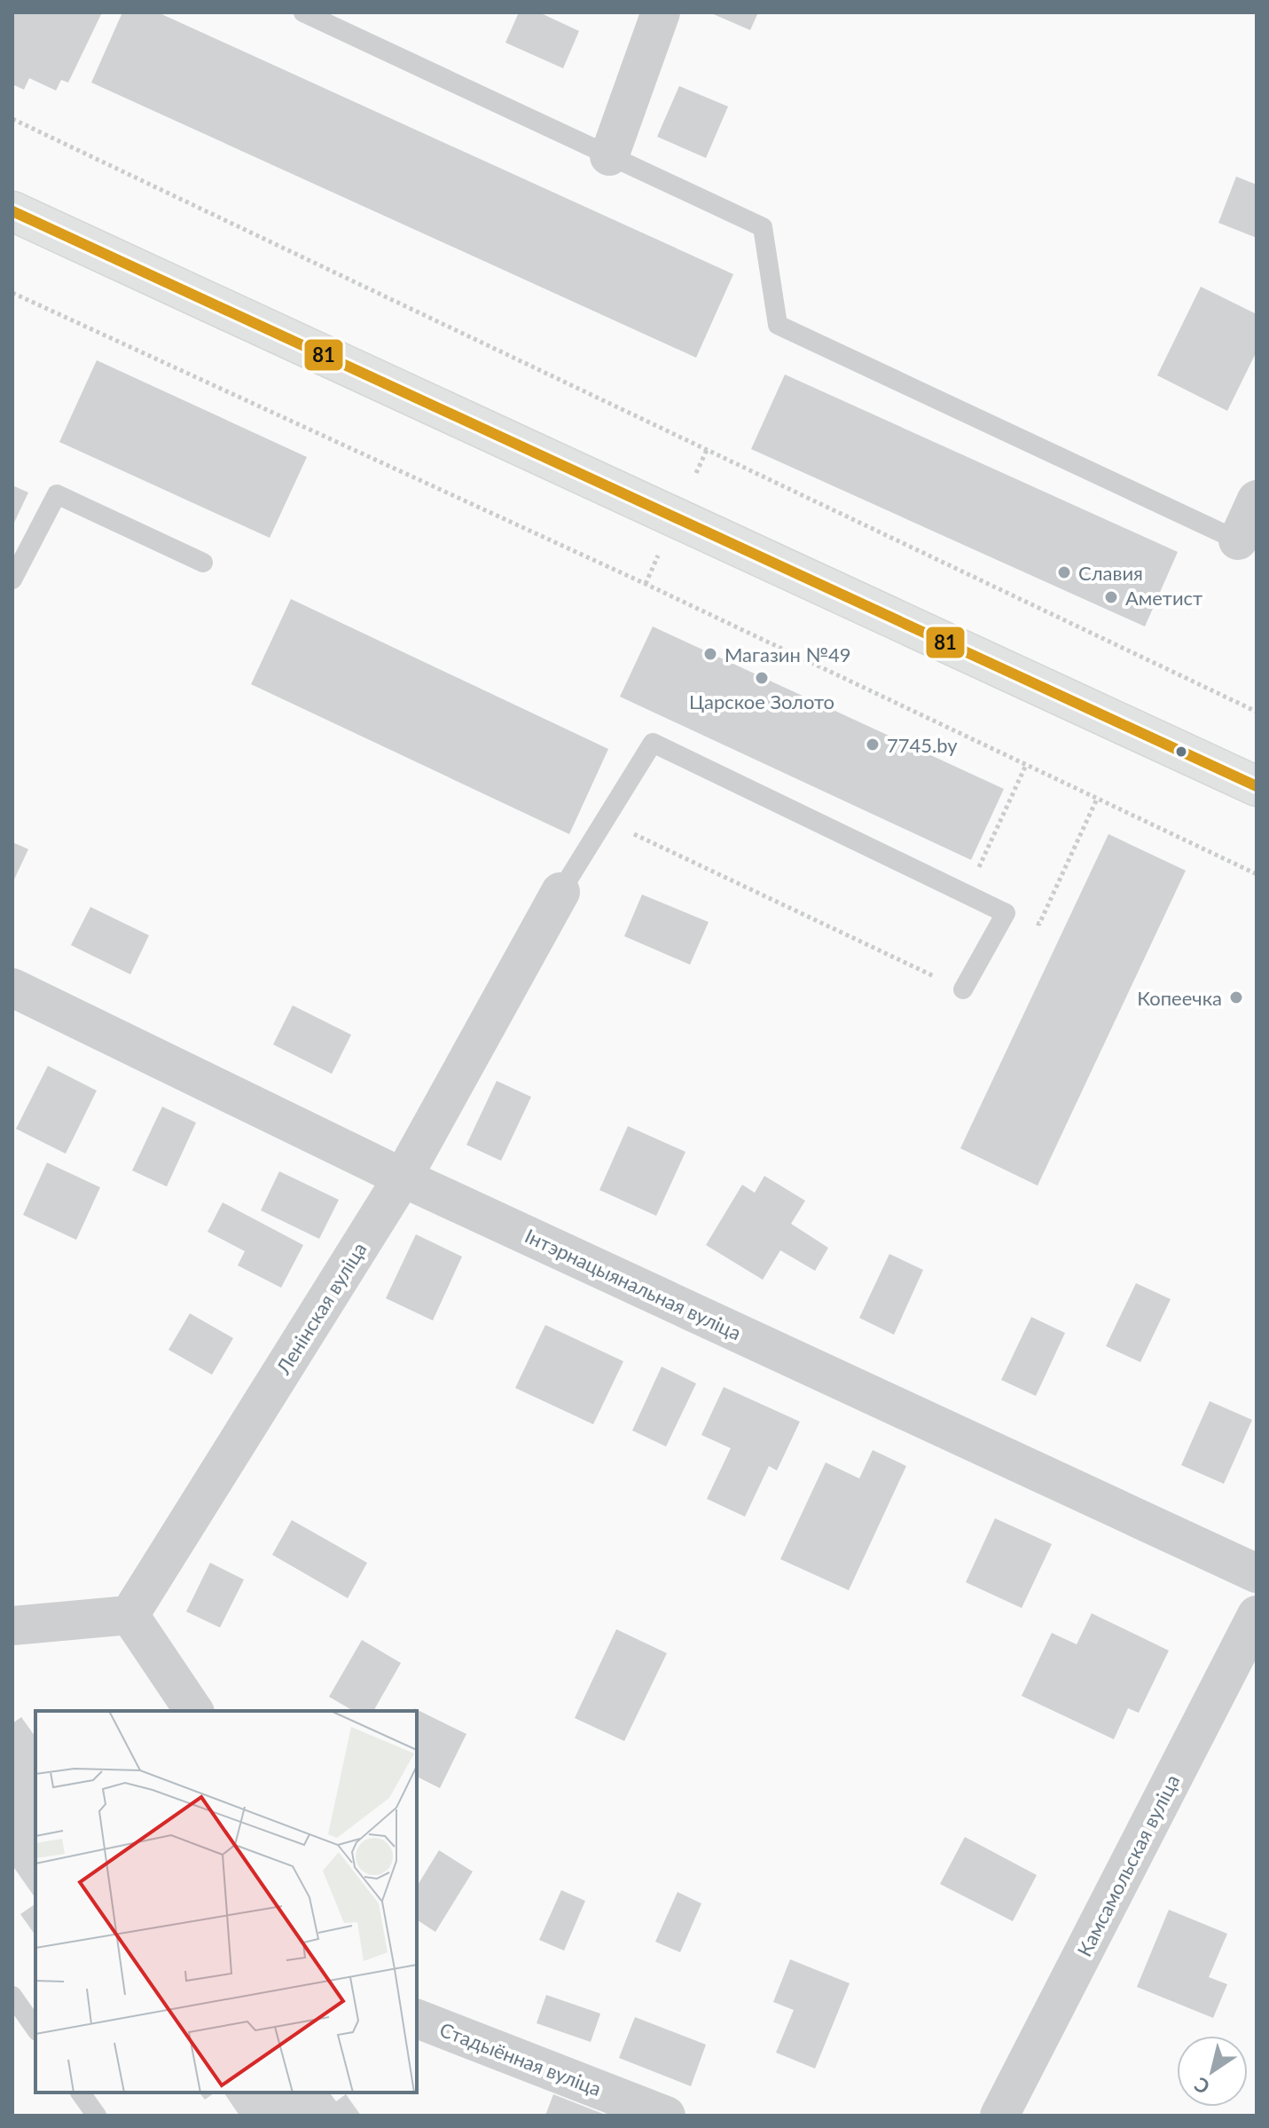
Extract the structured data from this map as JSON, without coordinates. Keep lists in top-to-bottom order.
{
  "streets": {
    "street": [
      "Інтэрнацыянальная вуліца",
      "Ленінская вуліца",
      "Камсамольская вуліца",
      "Стадыённая вуліца"
    ]
  },
  "crossings": [
    ["Інтэрнацыянальная вуліца", "Ленінская вуліца"]
  ],
  "places": [
    "Славия",
    "Аметист",
    "Магазин №49",
    "Царское Золото",
    "7745.by",
    "Копеечка"
  ],
  "lines": ["transit line 81"],
  "north": "bottom left"
}
